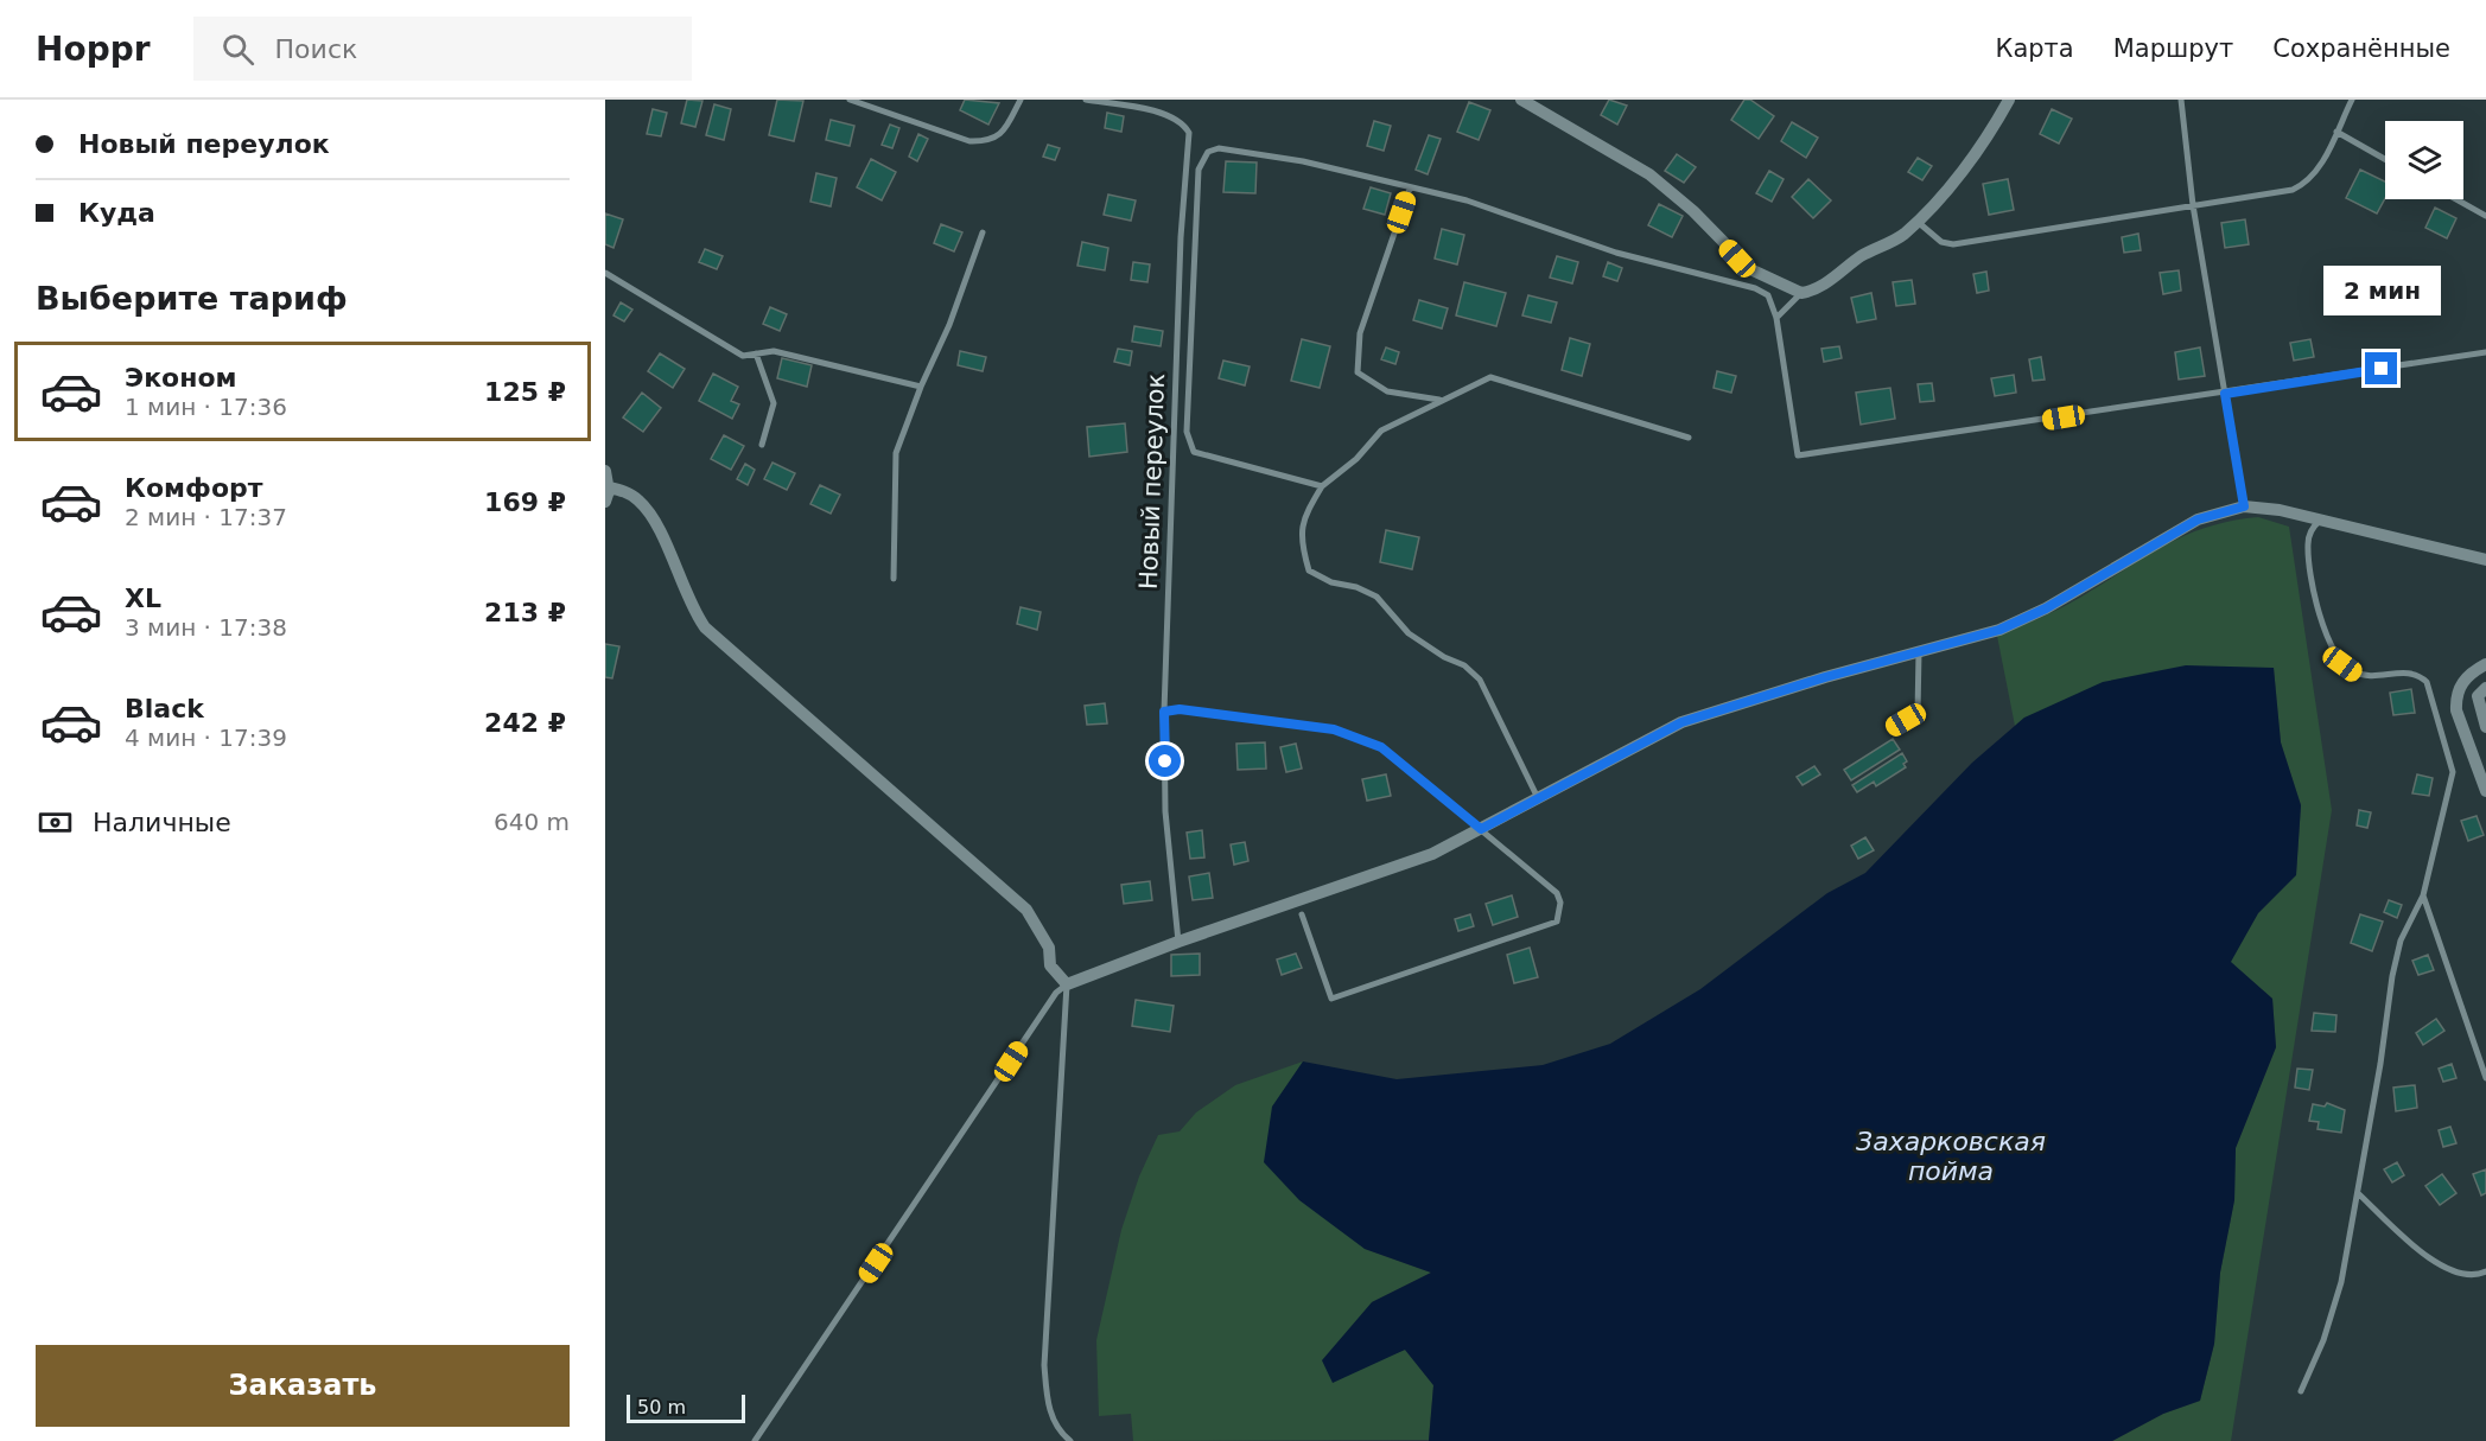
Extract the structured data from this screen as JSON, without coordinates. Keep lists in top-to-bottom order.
{
  "streets": {
    "lane": ["Новый переулок"]
  },
  "water": ["Захарковская пойма"],
  "scale_bar": "50 m",
  "page": {
    "header": "Hoppr",
    "search": "Поиск",
    "nav": ["Карта", "Маршрут", "Сохранённые"],
    "banner": ["Новый переулок", "Куда"],
    "heading": "Выберите тариф",
    "bubble": "2 мин",
    "list": [
      {
        "name": "Эконом",
        "note": "1 мин · 17:36",
        "value": "125 ₽"
      },
      {
        "name": "Комфорт",
        "note": "2 мин · 17:37",
        "value": "169 ₽"
      },
      {
        "name": "XL",
        "note": "3 мин · 17:38",
        "value": "213 ₽"
      },
      {
        "name": "Black",
        "note": "4 мин · 17:39",
        "value": "242 ₽"
      }
    ],
    "pay": ["Наличные", "640 m"],
    "buttons": "Заказать",
    "scale": "50 m"
  }
}
